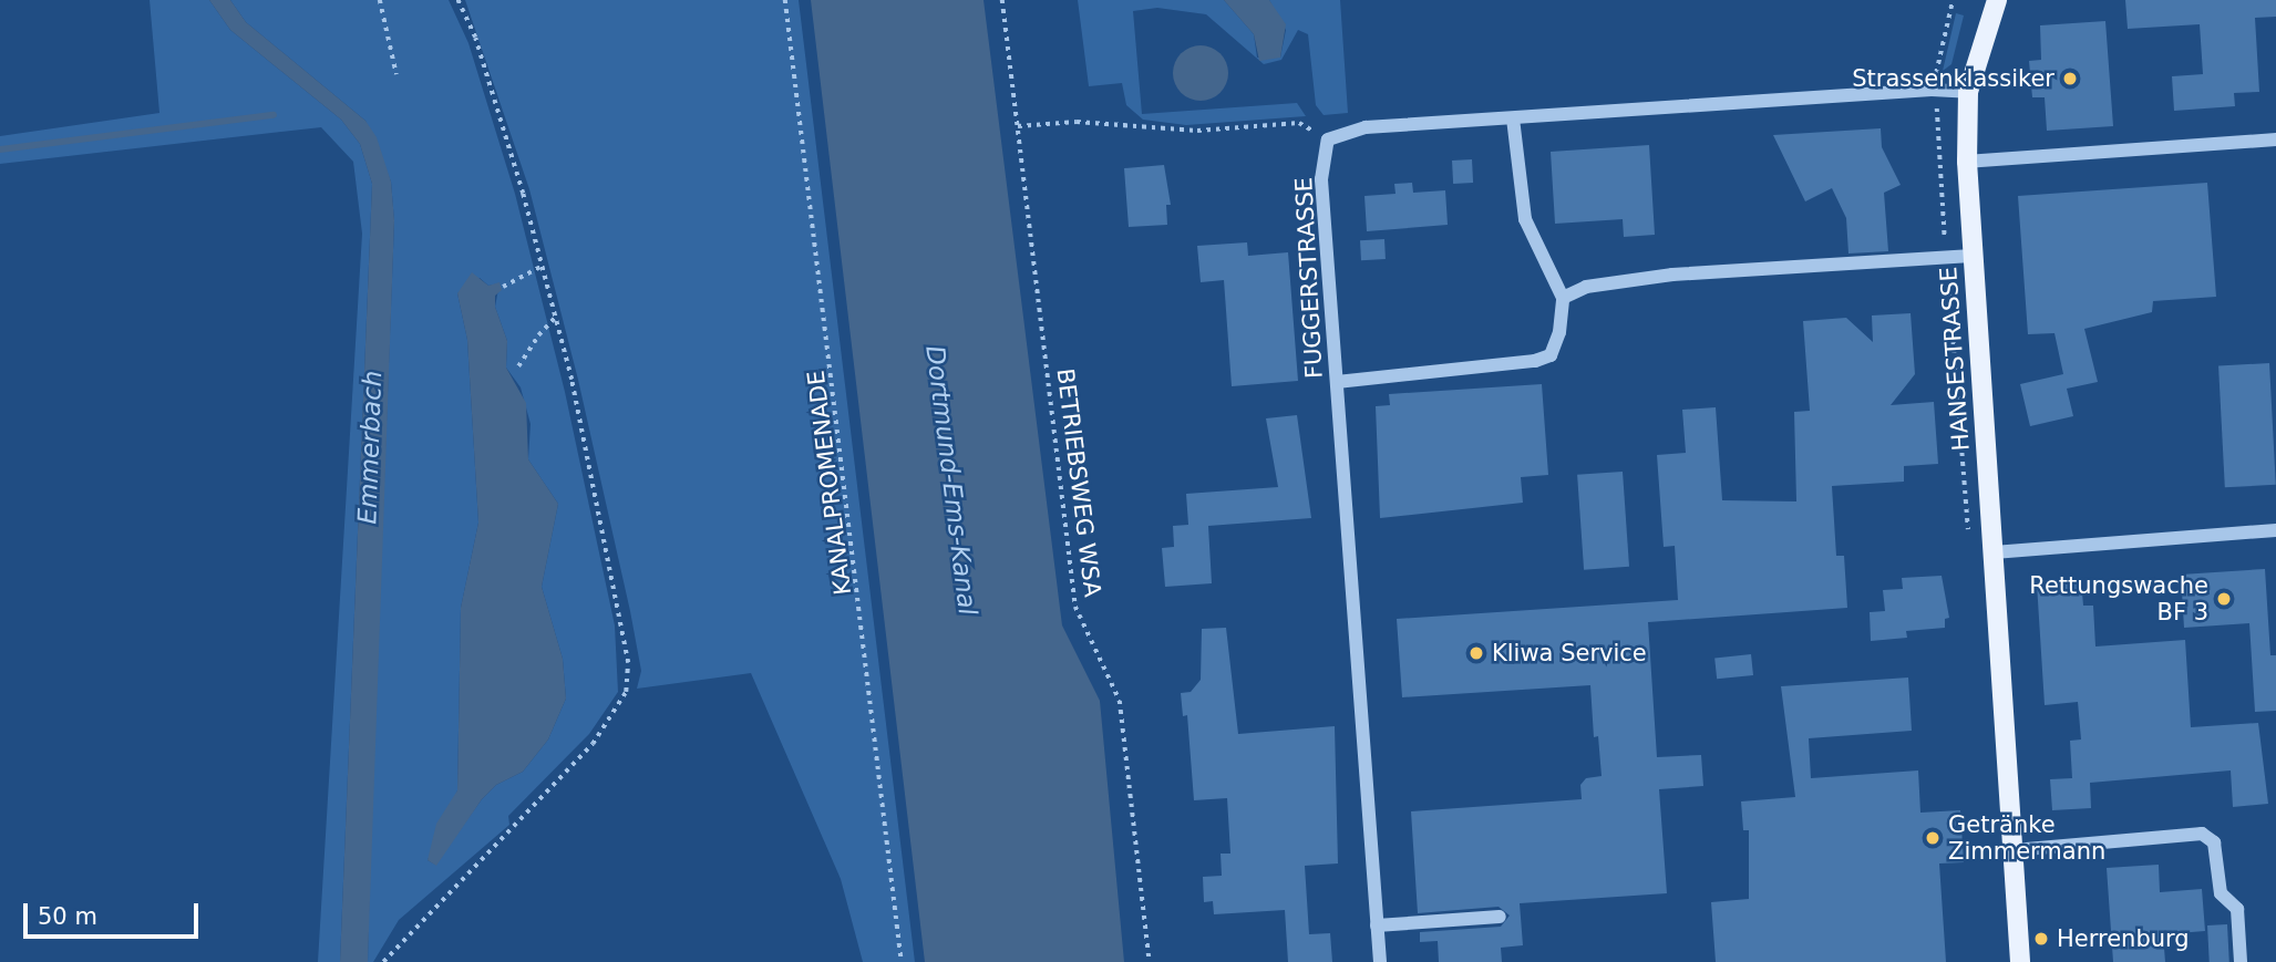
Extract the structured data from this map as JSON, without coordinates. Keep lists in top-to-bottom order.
{
  "streets": {
    "main road": ["HANSESTRASSE"],
    "street": ["FUGGERSTRASSE"],
    "path": ["KANALPROMENADE", "BETRIEBSWEG WSA"]
  },
  "water": ["Emmerbach", "Dortmund-Ems-Kanal"],
  "places": [
    "Strassenklassiker",
    "Rettungswache BF 3",
    "Kliwa Service",
    "Getränke Zimmermann",
    "Herrenburg"
  ],
  "scale_bar": "50 m"
}
